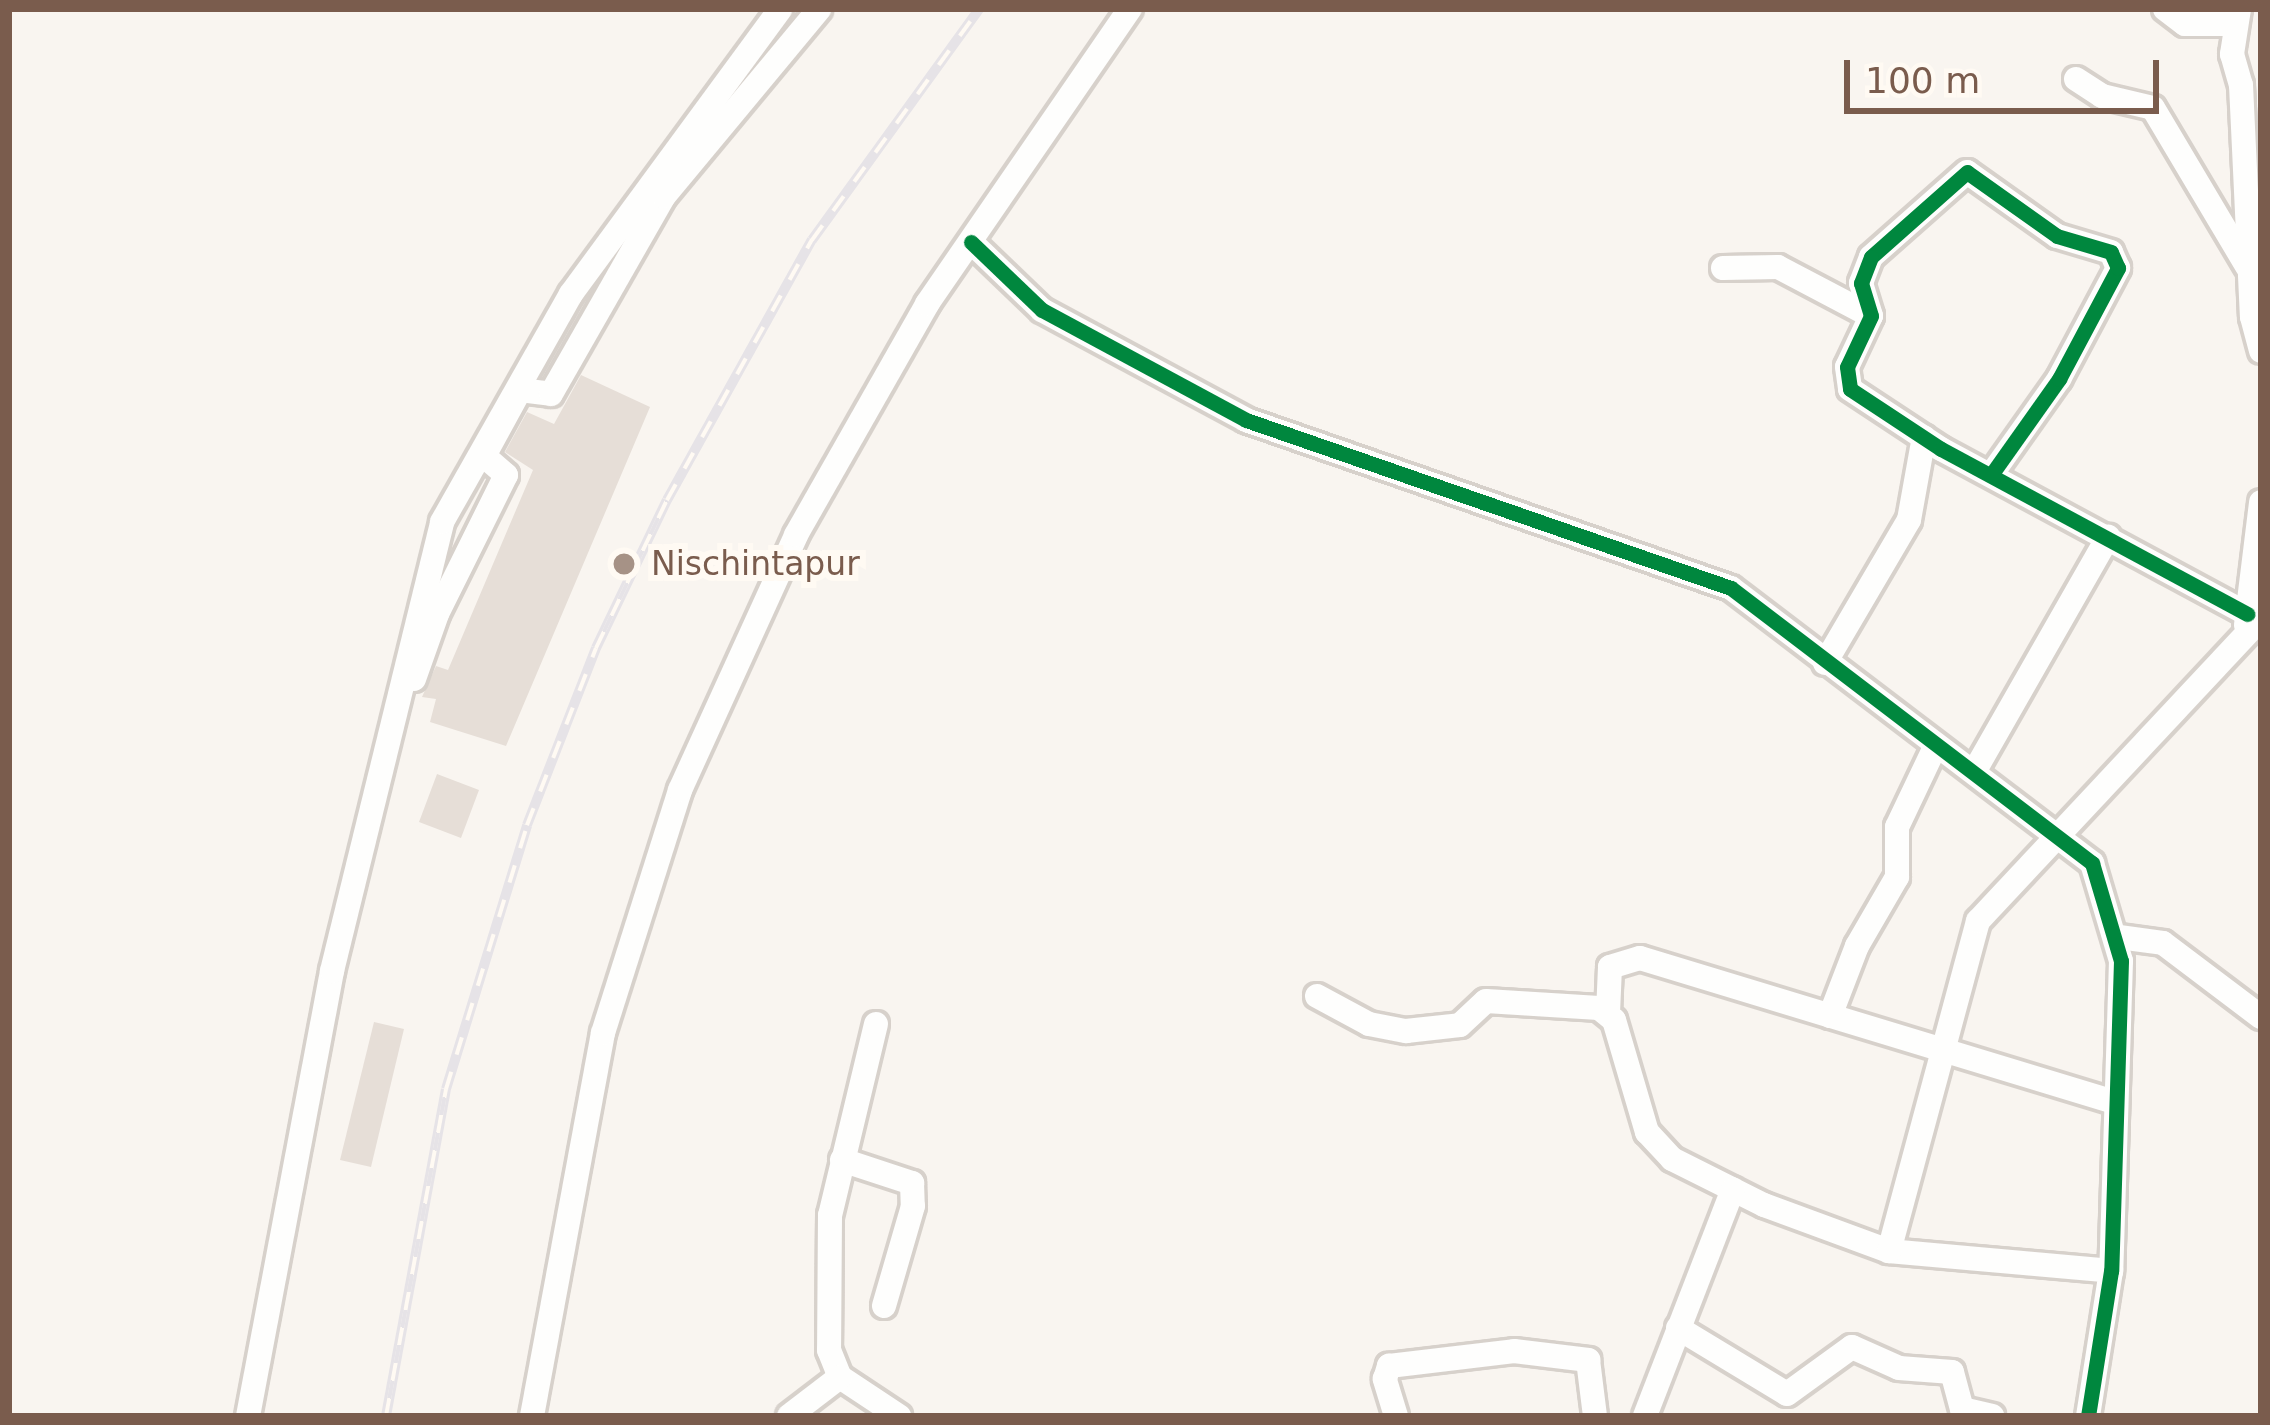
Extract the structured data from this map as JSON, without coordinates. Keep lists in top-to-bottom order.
{
  "places": ["Nischintapur"],
  "scale_bar": "100 m"
}
